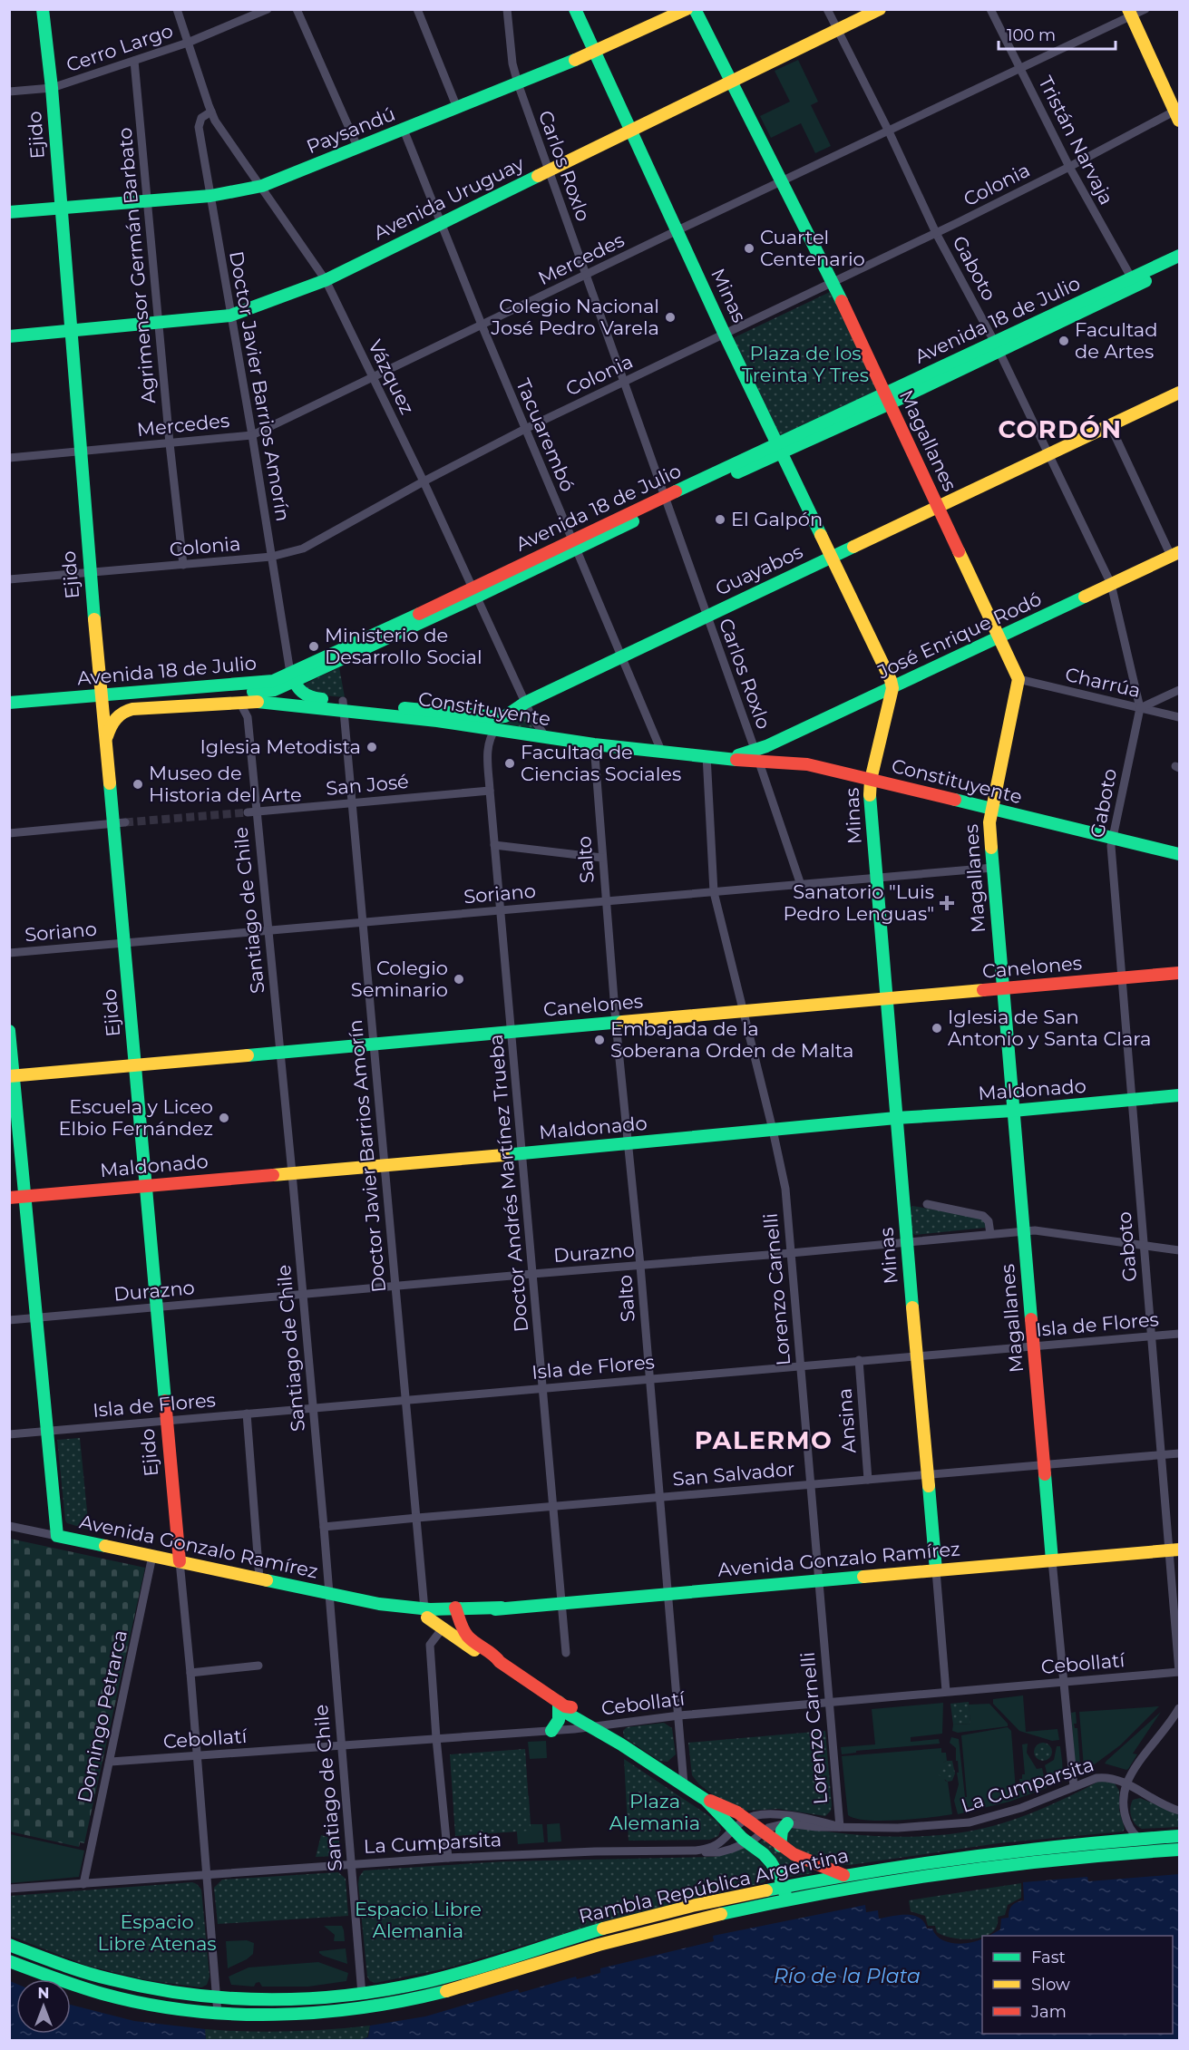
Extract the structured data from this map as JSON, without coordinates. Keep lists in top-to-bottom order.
{
  "streets": {
    "street": [
      "Cerro Largo",
      "Paysandú",
      "Ejido",
      "Tristán Narvaja",
      "Carlos Roxlo",
      "Colonia",
      "Avenida Uruguay",
      "Mercedes",
      "Agrimensor Germán Barbato",
      "Gaboto",
      "Minas",
      "Avenida 18 de Julio",
      "Vázquez",
      "Doctor Javier Barrios Amorín",
      "Tacuarembó",
      "Magallanes",
      "Guayabos",
      "José Enrique Rodó",
      "Charrúa",
      "Constituyente",
      "San José",
      "Salto",
      "Soriano",
      "Santiago de Chile",
      "Canelones",
      "Maldonado",
      "Doctor Andrés Martínez Trueba",
      "Durazno",
      "Lorenzo Carnelli",
      "Isla de Flores",
      "Ansina",
      "San Salvador",
      "Avenida Gonzalo Ramírez",
      "Cebollatí",
      "Domingo Petrarca",
      "La Cumparsita",
      "Rambla República Argentina"
    ]
  },
  "crossings": [
    ["Cerro Largo", "Ejido"],
    ["Cerro Largo", "Agrimensor Germán Barbato"],
    ["Cerro Largo", "Vázquez"],
    ["Paysandú", "Ejido"],
    ["Paysandú", "Carlos Roxlo"],
    ["Paysandú", "Agrimensor Germán Barbato"],
    ["Paysandú", "Minas"],
    ["Paysandú", "Vázquez"],
    ["Paysandú", "Doctor Javier Barrios Amorín"],
    ["Paysandú", "Tacuarembó"],
    ["Ejido", "Colonia"],
    ["Ejido", "Avenida Uruguay"],
    ["Ejido", "Mercedes"],
    ["Ejido", "Avenida 18 de Julio"],
    ["Ejido", "Soriano"],
    ["Ejido", "Canelones"],
    ["Ejido", "Maldonado"],
    ["Ejido", "Durazno"],
    ["Ejido", "Isla de Flores"],
    ["Ejido", "Avenida Gonzalo Ramírez"],
    ["Ejido", "Cebollatí"],
    ["Ejido", "La Cumparsita"],
    ["Ejido", "Rambla República Argentina"],
    ["Tristán Narvaja", "Colonia"],
    ["Tristán Narvaja", "Mercedes"],
    ["Tristán Narvaja", "Avenida 18 de Julio"],
    ["Carlos Roxlo", "Colonia"],
    ["Carlos Roxlo", "Avenida Uruguay"],
    ["Carlos Roxlo", "Mercedes"],
    ["Carlos Roxlo", "Avenida 18 de Julio"],
    ["Carlos Roxlo", "Guayabos"],
    ["Carlos Roxlo", "José Enrique Rodó"],
    ["Carlos Roxlo", "Constituyente"],
    ["Carlos Roxlo", "Soriano"],
    ["Colonia", "Agrimensor Germán Barbato"],
    ["Colonia", "Gaboto"],
    ["Colonia", "Minas"],
    ["Colonia", "Vázquez"],
    ["Colonia", "Doctor Javier Barrios Amorín"],
    ["Colonia", "Tacuarembó"],
    ["Colonia", "Magallanes"],
    ["Avenida Uruguay", "Agrimensor Germán Barbato"],
    ["Avenida Uruguay", "Gaboto"],
    ["Avenida Uruguay", "Minas"],
    ["Avenida Uruguay", "Vázquez"],
    ["Avenida Uruguay", "Doctor Javier Barrios Amorín"],
    ["Avenida Uruguay", "Tacuarembó"],
    ["Avenida Uruguay", "Magallanes"],
    ["Mercedes", "Agrimensor Germán Barbato"],
    ["Mercedes", "Gaboto"],
    ["Mercedes", "Minas"],
    ["Mercedes", "Vázquez"],
    ["Mercedes", "Doctor Javier Barrios Amorín"],
    ["Mercedes", "Tacuarembó"],
    ["Mercedes", "Magallanes"],
    ["Gaboto", "Avenida 18 de Julio"],
    ["Gaboto", "Guayabos"],
    ["Gaboto", "José Enrique Rodó"],
    ["Gaboto", "Charrúa"],
    ["Gaboto", "Constituyente"],
    ["Gaboto", "Canelones"],
    ["Gaboto", "Maldonado"],
    ["Gaboto", "Durazno"],
    ["Gaboto", "Isla de Flores"],
    ["Gaboto", "San Salvador"],
    ["Gaboto", "Avenida Gonzalo Ramírez"],
    ["Gaboto", "Cebollatí"],
    ["Minas", "Avenida 18 de Julio"],
    ["Minas", "Guayabos"],
    ["Minas", "José Enrique Rodó"],
    ["Minas", "Constituyente"],
    ["Minas", "Soriano"],
    ["Minas", "Canelones"],
    ["Minas", "Maldonado"],
    ["Minas", "Durazno"],
    ["Minas", "Isla de Flores"],
    ["Minas", "San Salvador"],
    ["Minas", "Avenida Gonzalo Ramírez"],
    ["Minas", "Cebollatí"],
    ["Avenida 18 de Julio", "Vázquez"],
    ["Avenida 18 de Julio", "Doctor Javier Barrios Amorín"],
    ["Avenida 18 de Julio", "Tacuarembó"],
    ["Avenida 18 de Julio", "Magallanes"],
    ["Avenida 18 de Julio", "Constituyente"],
    ["Avenida 18 de Julio", "Santiago de Chile"],
    ["Vázquez", "Doctor Javier Barrios Amorín"],
    ["Vázquez", "Guayabos"],
    ["Vázquez", "Constituyente"],
    ["Doctor Javier Barrios Amorín", "Constituyente"],
    ["Doctor Javier Barrios Amorín", "San José"],
    ["Doctor Javier Barrios Amorín", "Soriano"],
    ["Doctor Javier Barrios Amorín", "Canelones"],
    ["Doctor Javier Barrios Amorín", "Maldonado"],
    ["Doctor Javier Barrios Amorín", "Durazno"],
    ["Doctor Javier Barrios Amorín", "Isla de Flores"],
    ["Doctor Javier Barrios Amorín", "San Salvador"],
    ["Doctor Javier Barrios Amorín", "Avenida Gonzalo Ramírez"],
    ["Tacuarembó", "Guayabos"],
    ["Tacuarembó", "Constituyente"],
    ["Magallanes", "Guayabos"],
    ["Magallanes", "José Enrique Rodó"],
    ["Magallanes", "Charrúa"],
    ["Magallanes", "Constituyente"],
    ["Magallanes", "Soriano"],
    ["Magallanes", "Canelones"],
    ["Magallanes", "Maldonado"],
    ["Magallanes", "Durazno"],
    ["Magallanes", "Isla de Flores"],
    ["Magallanes", "San Salvador"],
    ["Magallanes", "Avenida Gonzalo Ramírez"],
    ["Magallanes", "Cebollatí"],
    ["Magallanes", "La Cumparsita"],
    ["Guayabos", "Constituyente"],
    ["Guayabos", "Doctor Andrés Martínez Trueba"],
    ["José Enrique Rodó", "Constituyente"],
    ["Constituyente", "Salto"],
    ["Constituyente", "Santiago de Chile"],
    ["Constituyente", "Doctor Andrés Martínez Trueba"],
    ["Constituyente", "Lorenzo Carnelli"],
    ["San José", "Santiago de Chile"],
    ["San José", "Doctor Andrés Martínez Trueba"],
    ["Salto", "Soriano"],
    ["Salto", "Canelones"],
    ["Salto", "Maldonado"],
    ["Salto", "Durazno"],
    ["Salto", "Isla de Flores"],
    ["Salto", "San Salvador"],
    ["Salto", "Avenida Gonzalo Ramírez"],
    ["Salto", "Cebollatí"],
    ["Soriano", "Santiago de Chile"],
    ["Soriano", "Doctor Andrés Martínez Trueba"],
    ["Soriano", "Lorenzo Carnelli"],
    ["Santiago de Chile", "Canelones"],
    ["Santiago de Chile", "Maldonado"],
    ["Santiago de Chile", "Durazno"],
    ["Santiago de Chile", "Isla de Flores"],
    ["Santiago de Chile", "San Salvador"],
    ["Santiago de Chile", "Avenida Gonzalo Ramírez"],
    ["Santiago de Chile", "Cebollatí"],
    ["Santiago de Chile", "La Cumparsita"],
    ["Santiago de Chile", "Rambla República Argentina"],
    ["Canelones", "Doctor Andrés Martínez Trueba"],
    ["Canelones", "Lorenzo Carnelli"],
    ["Maldonado", "Doctor Andrés Martínez Trueba"],
    ["Maldonado", "Lorenzo Carnelli"],
    ["Doctor Andrés Martínez Trueba", "Durazno"],
    ["Doctor Andrés Martínez Trueba", "Isla de Flores"],
    ["Doctor Andrés Martínez Trueba", "San Salvador"],
    ["Doctor Andrés Martínez Trueba", "Avenida Gonzalo Ramírez"],
    ["Durazno", "Lorenzo Carnelli"],
    ["Lorenzo Carnelli", "Isla de Flores"],
    ["Lorenzo Carnelli", "San Salvador"],
    ["Lorenzo Carnelli", "Avenida Gonzalo Ramírez"],
    ["Lorenzo Carnelli", "Cebollatí"],
    ["Lorenzo Carnelli", "La Cumparsita"],
    ["Isla de Flores", "Ansina"],
    ["Ansina", "San Salvador"],
    ["Avenida Gonzalo Ramírez", "Domingo Petrarca"],
    ["Cebollatí", "Domingo Petrarca"],
    ["Domingo Petrarca", "La Cumparsita"]
  ],
  "districts": ["CORDÓN", "PALERMO"],
  "water": ["Río de la Plata"],
  "parks": [
    "Plaza de los Treinta Y Tres",
    "Plaza Alemania",
    "Espacio Libre Alemania",
    "Espacio Libre Atenas"
  ],
  "places": {
    "other": [
      "Cuartel Centenario",
      "Colegio Nacional José Pedro Varela",
      "Facultad de Artes",
      "El Galpón",
      "Ministerio de Desarrollo Social",
      "Iglesia Metodista",
      "Facultad de Ciencias Sociales",
      "Museo de Historia del Arte",
      "Colegio Seminario",
      "Iglesia de San Antonio y Santa Clara",
      "Embajada de la Soberana Orden de Malta",
      "Escuela y Liceo Elbio Fernández"
    ],
    "health": ["Sanatorio \"Luis Pedro Lenguas\""]
  },
  "legend": ["Fast", "Slow", "Jam"],
  "scale_bar": "100 m",
  "north": "top"
}
